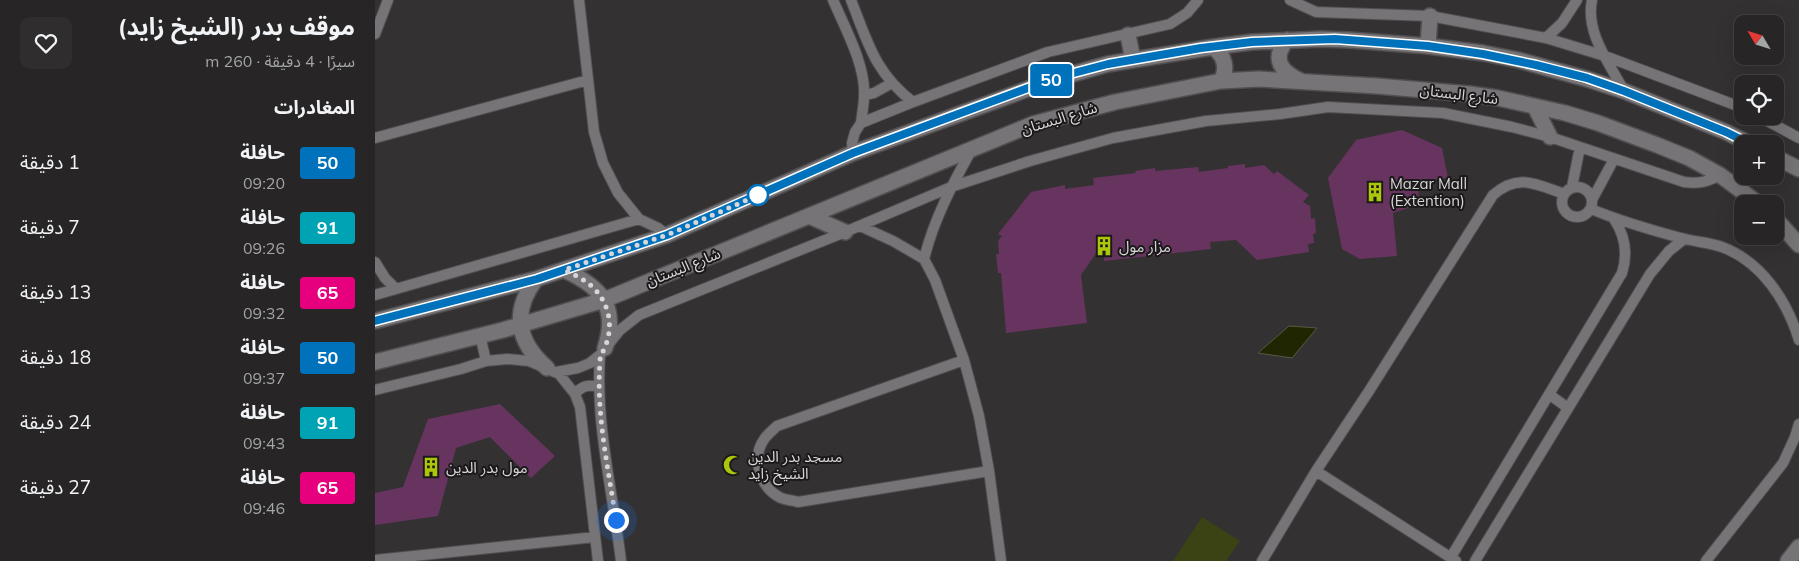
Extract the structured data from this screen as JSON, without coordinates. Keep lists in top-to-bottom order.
{
  "streets": {
    "street": ["شارع البستان"]
  },
  "places": {
    "building": ["Mazar Mall (Extention)", "مزار مول", "مول بدر الدين"],
    "mosque": ["مسجد بدر الدين الشيخ زايد"]
  },
  "lines": ["bus line 50"],
  "north": "top left",
  "page": {
    "on_map": "50",
    "heading": [
      ["موقف بدر (الشيخ زايد)", "سيرًا · 4 دقيقة · 260 m"],
      "المغادرات"
    ],
    "map_buttons": ["+", "−"],
    "list": [
      {
        "mark": "50",
        "name": "حافلة",
        "note": "09:20",
        "value": "1 دقيقة"
      },
      {
        "mark": "91",
        "name": "حافلة",
        "note": "09:26",
        "value": "7 دقيقة"
      },
      {
        "mark": "65",
        "name": "حافلة",
        "note": "09:32",
        "value": "13 دقيقة"
      },
      {
        "mark": "50",
        "name": "حافلة",
        "note": "09:37",
        "value": "18 دقيقة"
      },
      {
        "mark": "91",
        "name": "حافلة",
        "note": "09:43",
        "value": "24 دقيقة"
      },
      {
        "mark": "65",
        "name": "حافلة",
        "note": "09:46",
        "value": "27 دقيقة"
      }
    ]
  }
}
